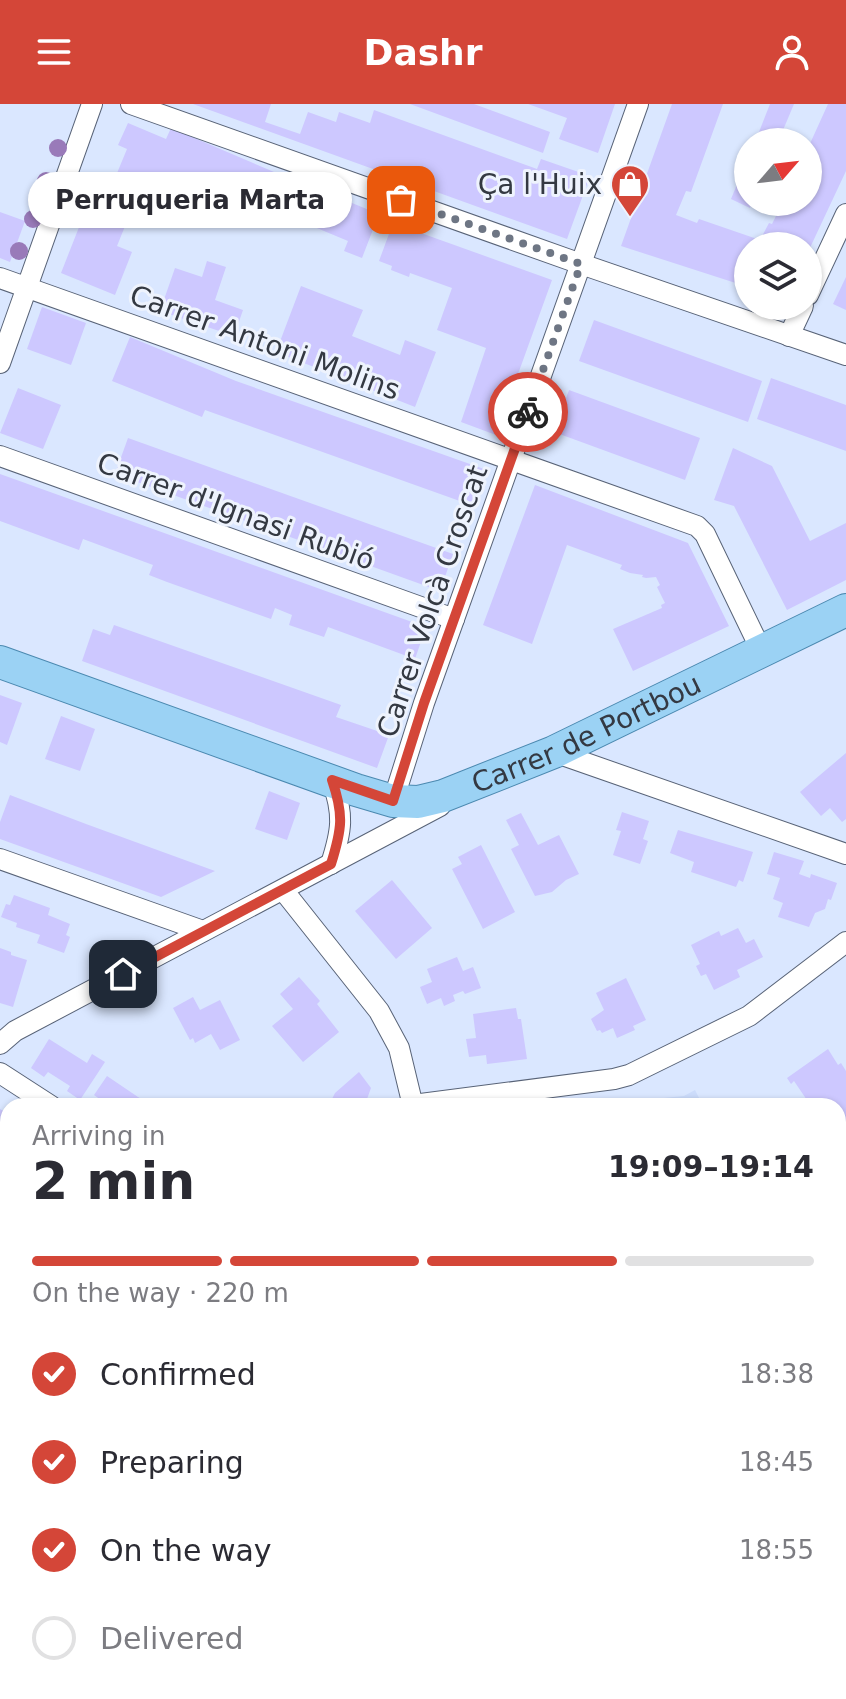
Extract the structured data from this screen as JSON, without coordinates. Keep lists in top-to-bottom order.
{
  "streets": {
    "main road": ["Carrer de Portbou"],
    "street": ["Carrer Antoni Molins", "Carrer d'Ignasi Rubió", "Carrer Volcà Croscat"]
  },
  "crossings": [
    ["Carrer Antoni Molins", "Carrer Volcà Croscat"],
    ["Carrer Antoni Molins", "Carrer de Portbou"],
    ["Carrer d'Ignasi Rubió", "Carrer Volcà Croscat"]
  ],
  "places": {
    "other": ["Perruqueria Marta"],
    "shop": ["Ça l'Huix"]
  },
  "north": "top right",
  "page": {
    "header": "Dashr",
    "bubble": "Perruqueria Marta",
    "heading": ["2 min", "Arriving in", "19:09–19:14"],
    "bar": "On the way · 220 m",
    "list": [
      ["Confirmed", "18:38"],
      ["Preparing", "18:45"],
      ["On the way", "18:55"],
      "Delivered"
    ]
  }
}
